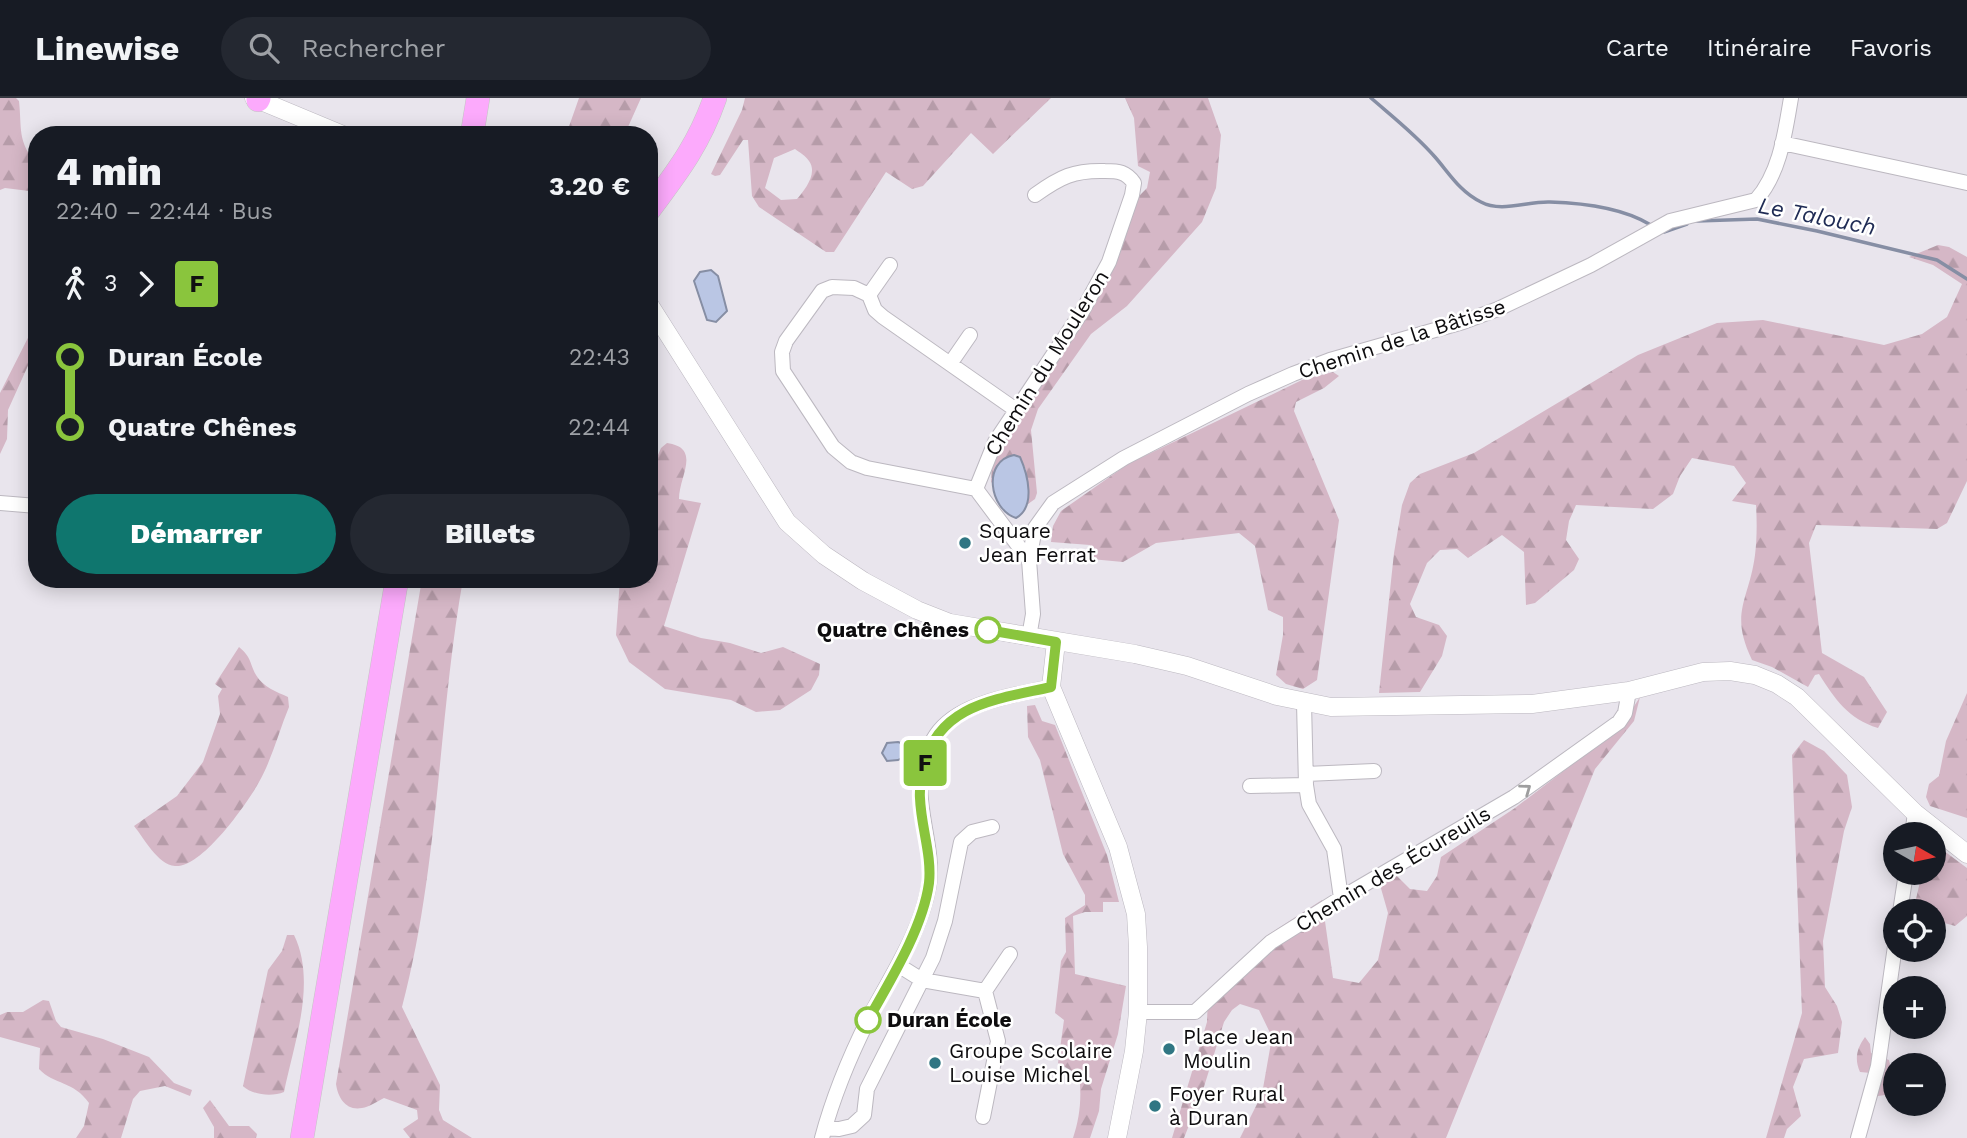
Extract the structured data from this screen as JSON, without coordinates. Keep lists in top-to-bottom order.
{
  "streets": {
    "street": ["Chemin de la Bâtisse", "Chemin du Mouleron", "Chemin des Écureuils"]
  },
  "one_way": ["Chemin des Écureuils"],
  "water": ["Le Talouch"],
  "places": [
    "Square Jean Ferrat",
    "Quatre Chênes",
    "Duran École",
    "Place Jean Moulin",
    "Groupe Scolaire Louise Michel",
    "Foyer Rural à Duran"
  ],
  "lines": ["bus line F"],
  "north": "right",
  "page": {
    "header": "Linewise",
    "search": "Rechercher",
    "nav": ["Carte", "Itinéraire", "Favoris"],
    "on_map": "F",
    "heading": ["4 min", "22:40 – 22:44 · Bus", "3.20 €"],
    "legs": ["3", "F"],
    "list": [
      {
        "name": "Duran École",
        "value": "22:43"
      },
      {
        "name": "Quatre Chênes",
        "value": "22:44"
      }
    ],
    "buttons": ["Démarrer", "Billets"],
    "map_buttons": ["+", "−"]
  }
}
